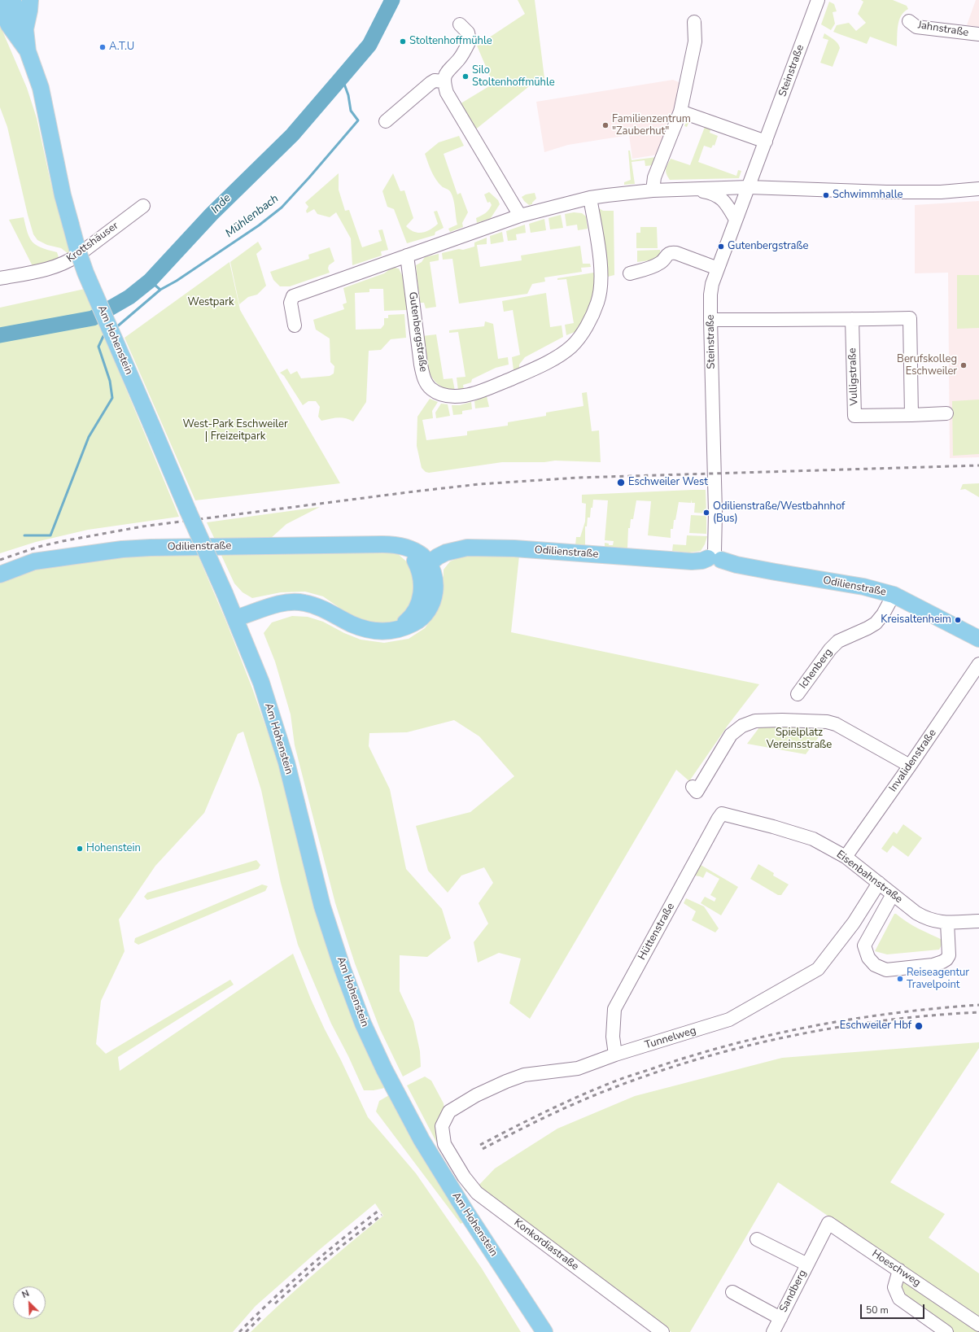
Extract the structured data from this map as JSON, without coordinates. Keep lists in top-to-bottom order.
{
  "streets": {
    "main road": ["Am Hohenstein", "Odilienstraße"],
    "street": [
      "Jahnstraße",
      "Steinstraße",
      "Krottshäuser",
      "Gutenbergstraße",
      "Vulligstraße",
      "Ichenberg",
      "Invalidenstraße",
      "Eisenbahnstraße",
      "Hüttenstraße",
      "Tunnelweg",
      "Konkordiastraße",
      "Hoeschweg",
      "Sandberg"
    ]
  },
  "crossings": [
    ["Steinstraße", "Odilienstraße"],
    ["Odilienstraße", "Ichenberg"],
    ["Invalidenstraße", "Eisenbahnstraße"],
    ["Eisenbahnstraße", "Hüttenstraße"],
    ["Eisenbahnstraße", "Tunnelweg"],
    ["Hüttenstraße", "Tunnelweg"],
    ["Tunnelweg", "Konkordiastraße"],
    ["Hoeschweg", "Sandberg"]
  ],
  "water": ["Inde", "Mühlenbach"],
  "parks": ["Westpark", "West-Park Eschweiler | Freizeitpark", "Spielplatz Vereinsstraße"],
  "places": [
    "Stoltenhoffmühle",
    "A.T.U",
    "Silo Stoltenhoffmühle",
    "Familienzentrum \"Zauberhut\"",
    "Schwimmhalle",
    "Gutenbergstraße",
    "Berufskolleg Eschweiler",
    "Eschweiler West",
    "Odilienstraße/Westbahnhof (Bus)",
    "Kreisaltenheim",
    "Hohenstein",
    "Reiseagentur Travelpoint",
    "Eschweiler Hbf"
  ],
  "scale_bar": "50 m",
  "north": "top left"
}
